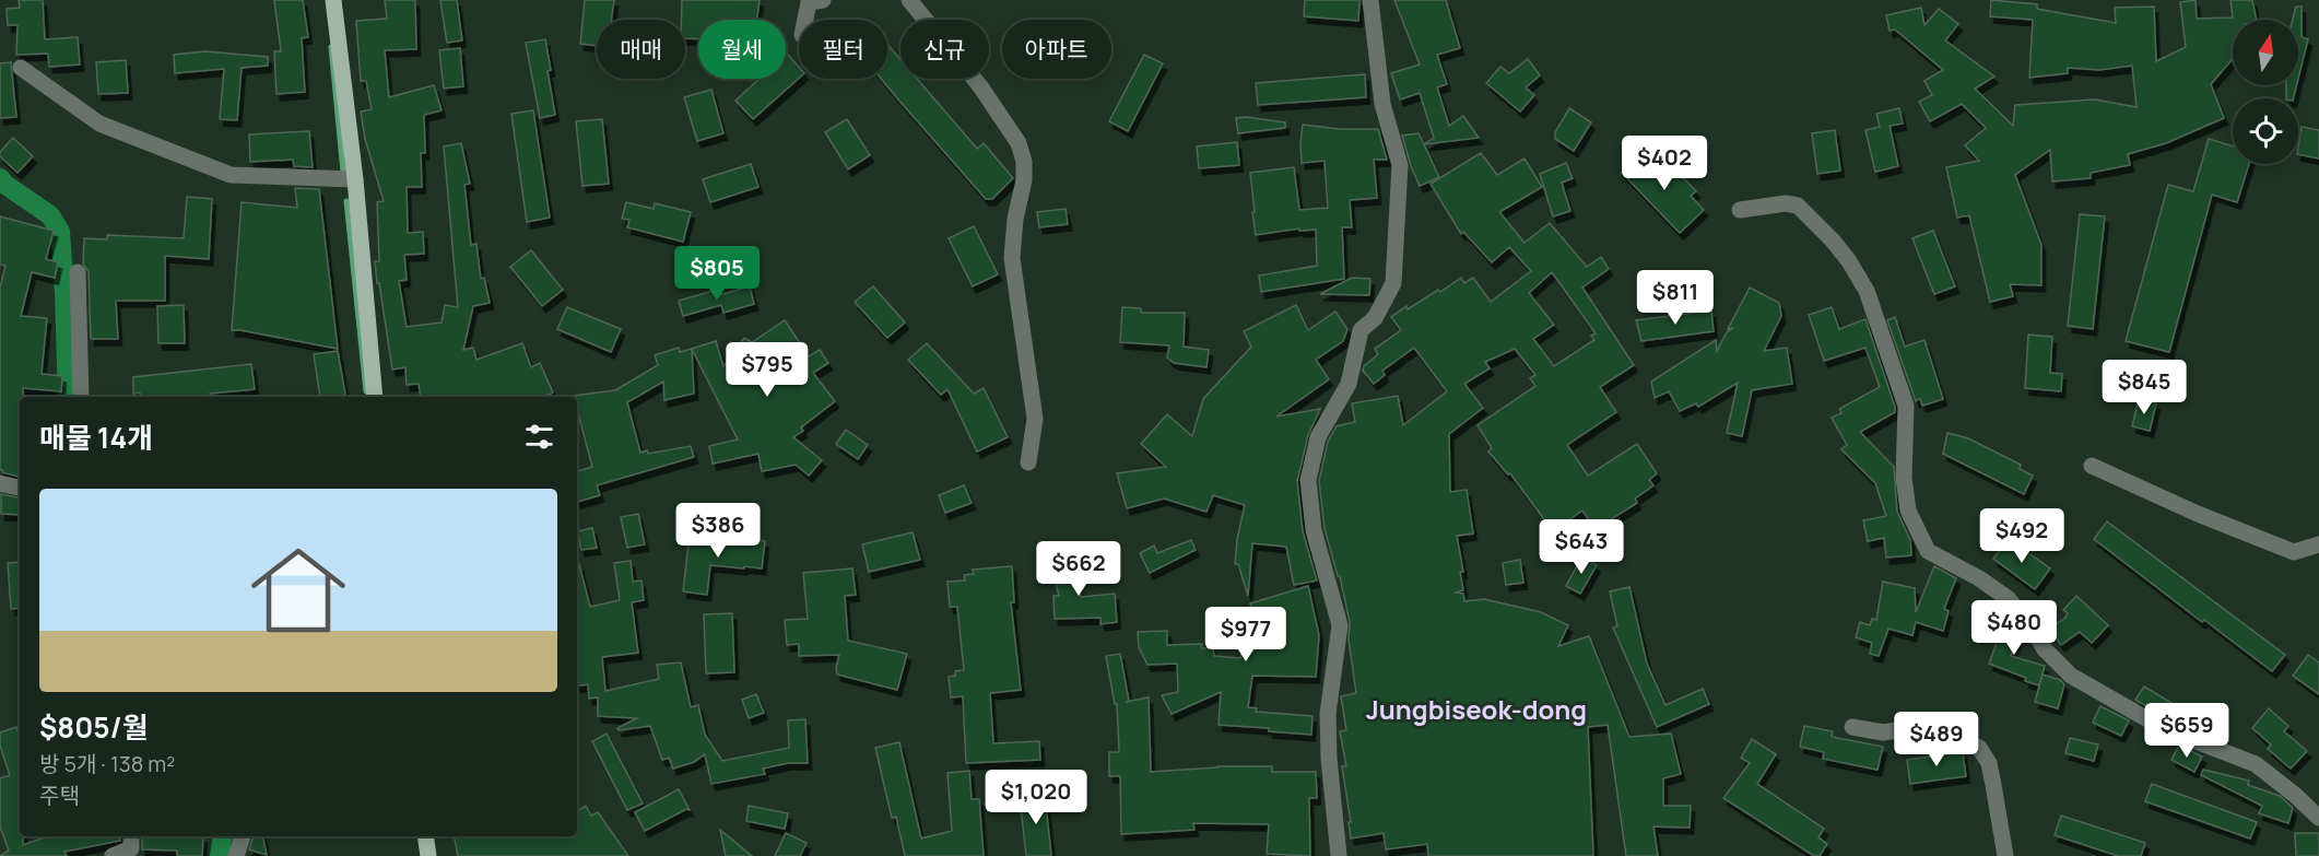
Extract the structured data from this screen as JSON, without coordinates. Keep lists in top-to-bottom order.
{
  "districts": ["Jungbiseok-dong"],
  "north": "top",
  "page": {
    "chip": [
      "매매",
      "월세",
      "필터",
      "신규",
      "아파트"
    ],
    "price": [
      "$402",
      "$805",
      "$811",
      "$795",
      "$845",
      "$386",
      "$492",
      "$643",
      "$662",
      "$480",
      "$977",
      "$659",
      "$489",
      "$1,020"
    ],
    "heading": "매물 14개",
    "list": [
      {
        "name": "$805/월",
        "note": "방 5개 · 138 m² · 주택"
      }
    ]
  }
}
